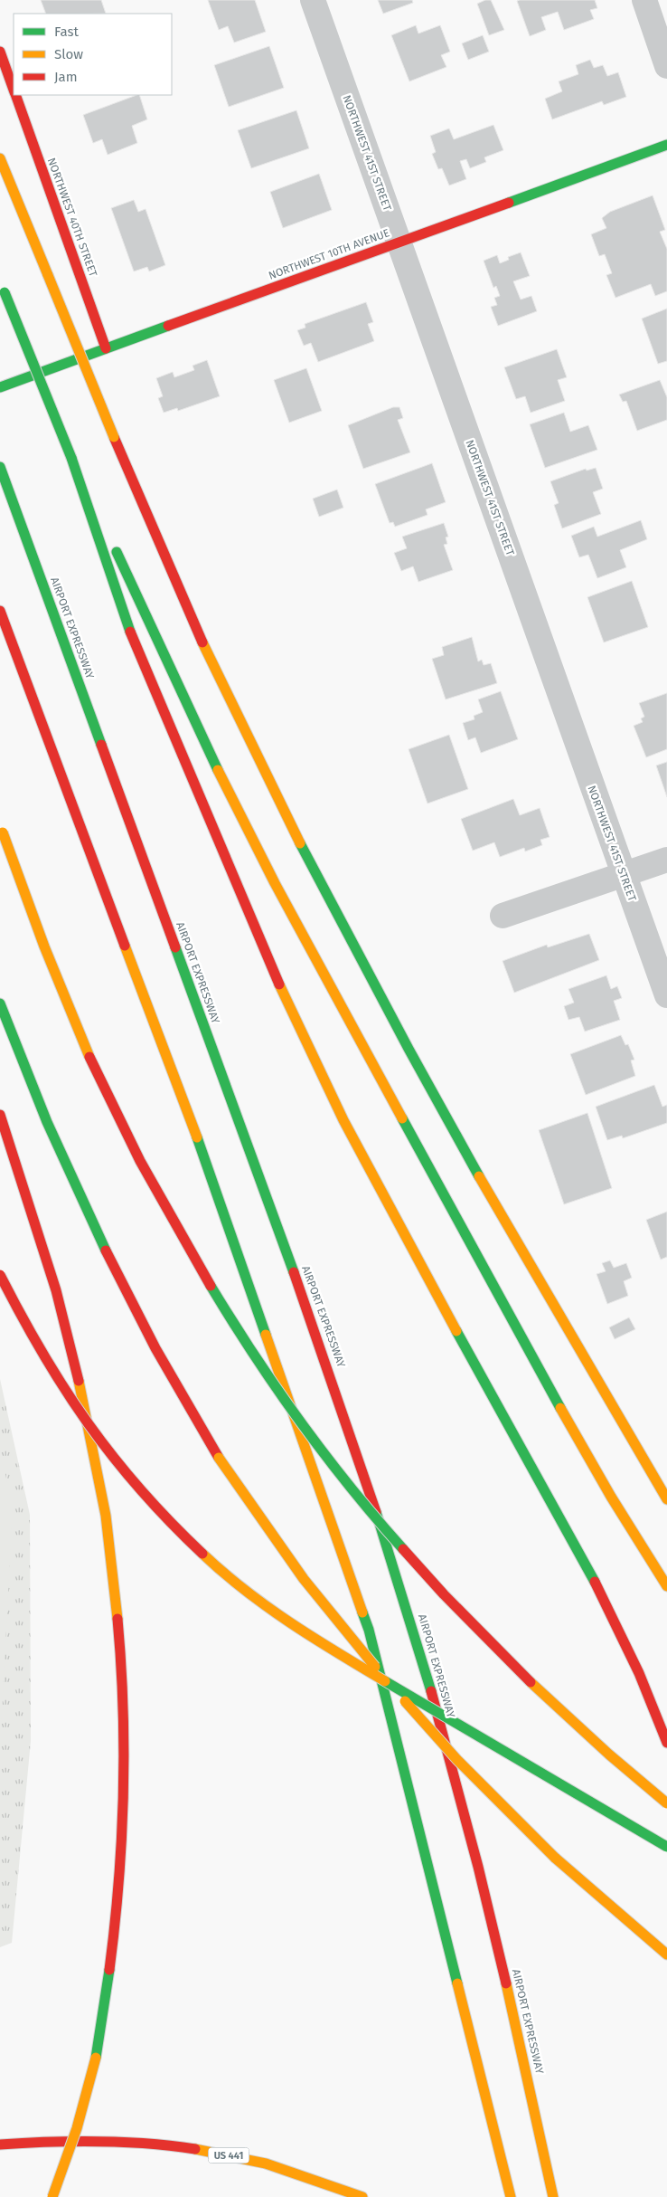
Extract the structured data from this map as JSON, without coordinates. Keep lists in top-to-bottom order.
{
  "streets": {
    "main road": [
      "NORTHWEST 40TH STREET",
      "NORTHWEST 10TH AVENUE",
      "AIRPORT EXPRESSWAY",
      "US 441"
    ],
    "street": ["NORTHWEST 41ST STREET"]
  },
  "crossings": [
    ["NORTHWEST 41ST STREET", "NORTHWEST 10TH AVENUE"],
    ["NORTHWEST 40TH STREET", "NORTHWEST 10TH AVENUE"]
  ],
  "legend": ["Fast", "Slow", "Jam"]
}
